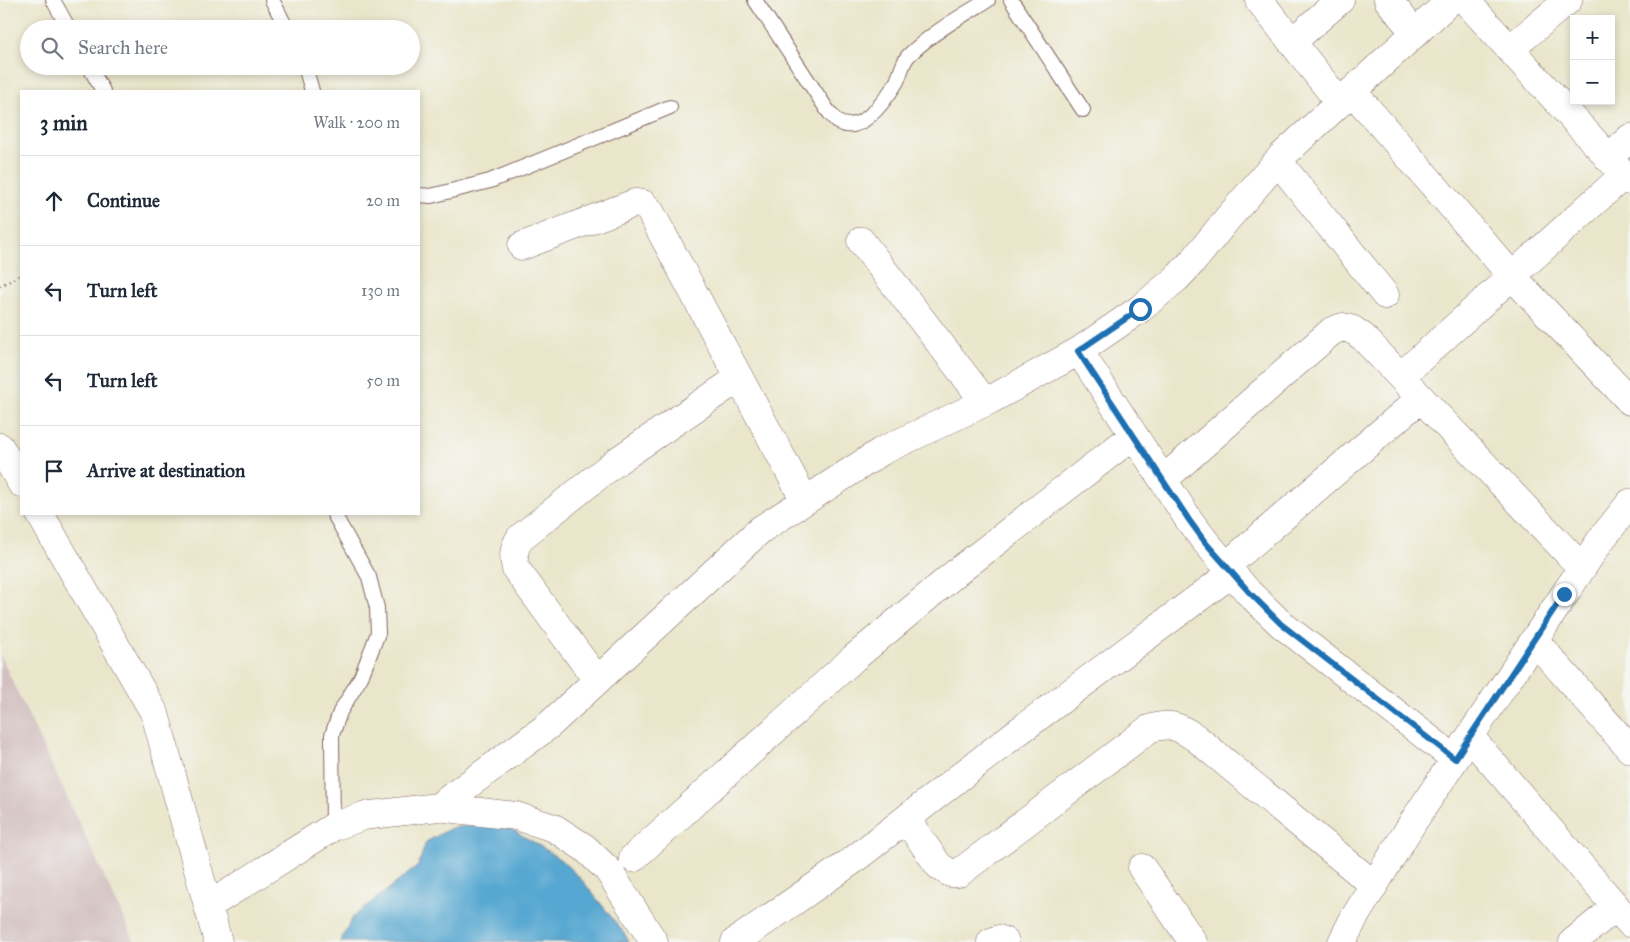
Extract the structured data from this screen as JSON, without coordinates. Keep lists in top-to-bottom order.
{
  "page": {
    "map_buttons": ["+", "−"],
    "search": "Search here",
    "heading": ["3 min", "Walk · 200 m"],
    "list": [
      ["Continue", "20 m"],
      ["Turn left", "130 m"],
      ["Turn left", "50 m"],
      "Arrive at destination"
    ]
  }
}
